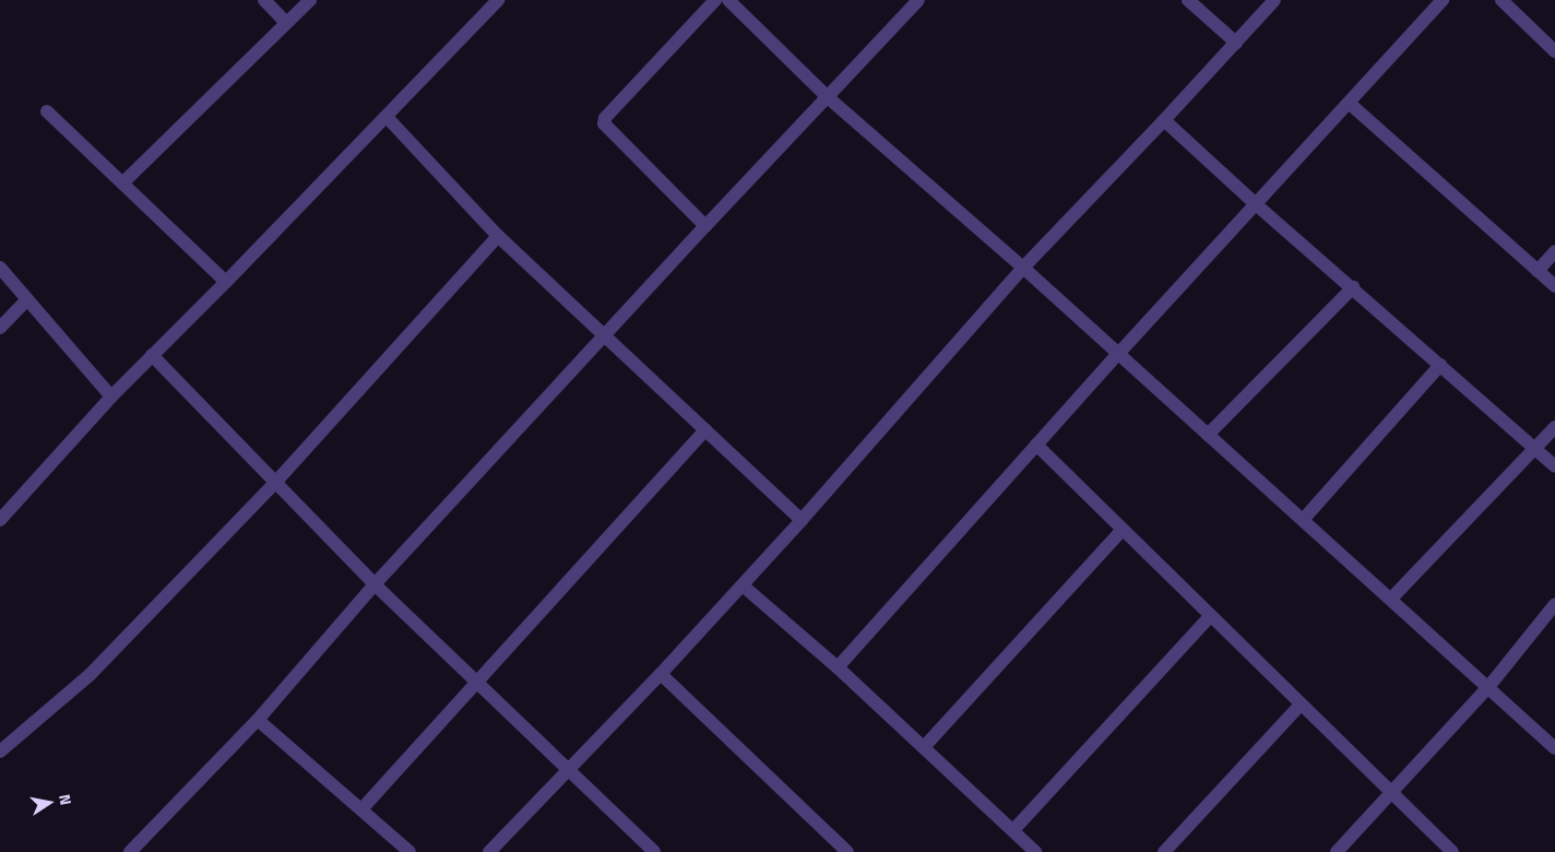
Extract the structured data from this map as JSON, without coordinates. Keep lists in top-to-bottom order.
{
  "north": "right"
}
